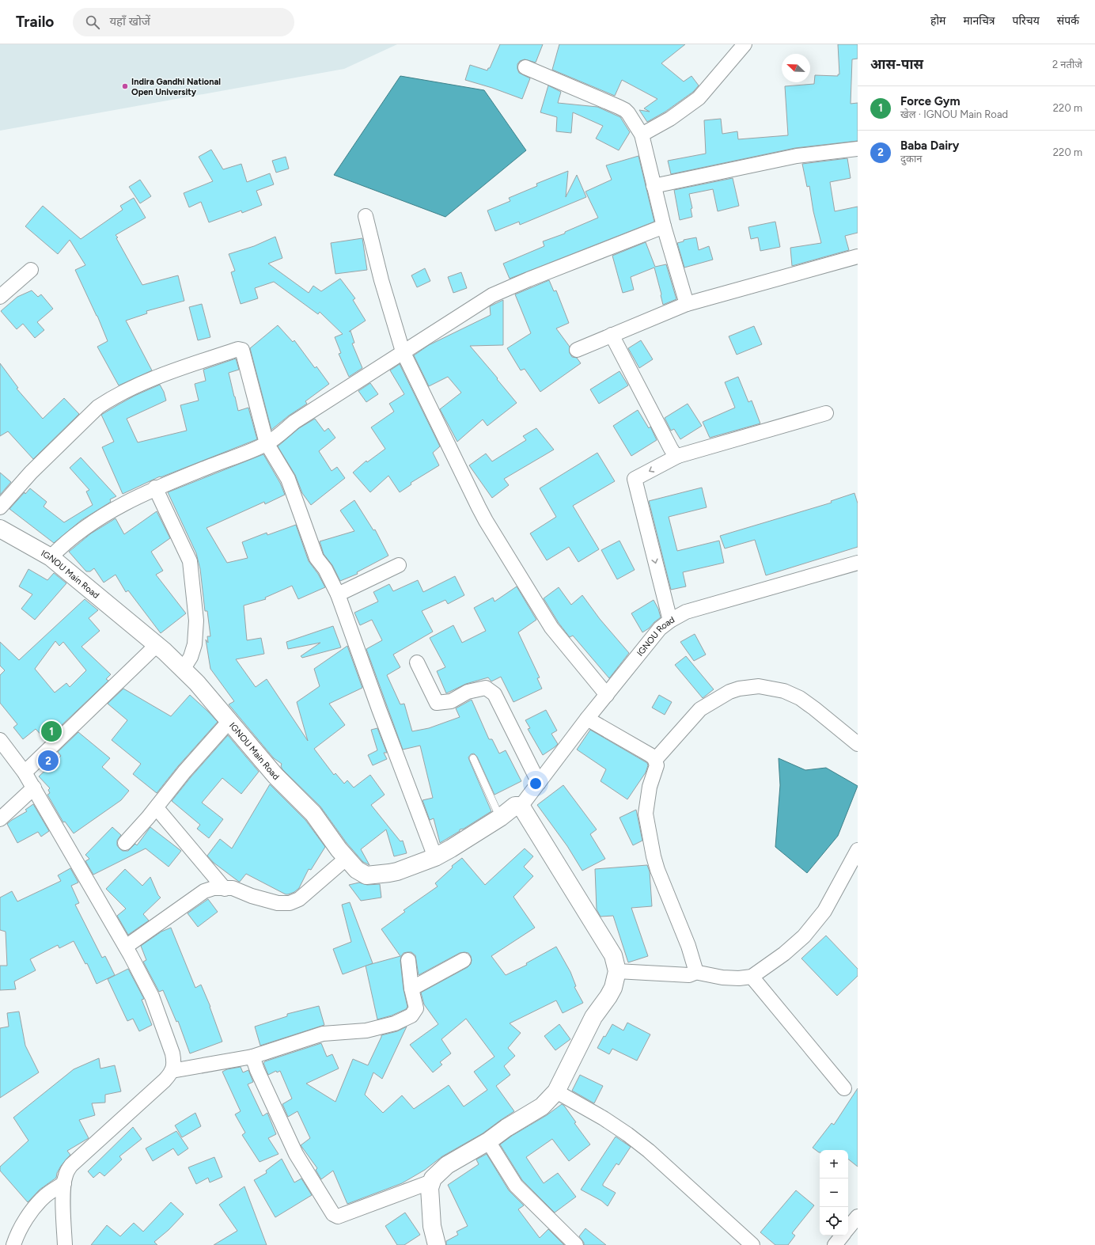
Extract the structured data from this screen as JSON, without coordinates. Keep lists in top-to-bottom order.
{
  "streets": {
    "street": ["IGNOU Main Road", "IGNOU Road"]
  },
  "crossings": [
    ["IGNOU Main Road", "IGNOU Road"]
  ],
  "places": ["Indira Gandhi National Open University"],
  "north": "top left",
  "page": {
    "header": "Trailo",
    "search": "यहाँ खोजें",
    "nav": [
      "होम",
      "मानचित्र",
      "परिचय",
      "संपर्क"
    ],
    "heading": ["आस-पास", "2 नतीजे"],
    "list": [
      {
        "mark": "1",
        "name": "Force Gym",
        "note": "खेल · IGNOU Main Road",
        "value": "220 m"
      },
      {
        "mark": "2",
        "name": "Baba Dairy",
        "note": "दुकान",
        "value": "220 m"
      }
    ],
    "pins": ["1", "2"],
    "map_buttons": ["+", "−"]
  }
}
